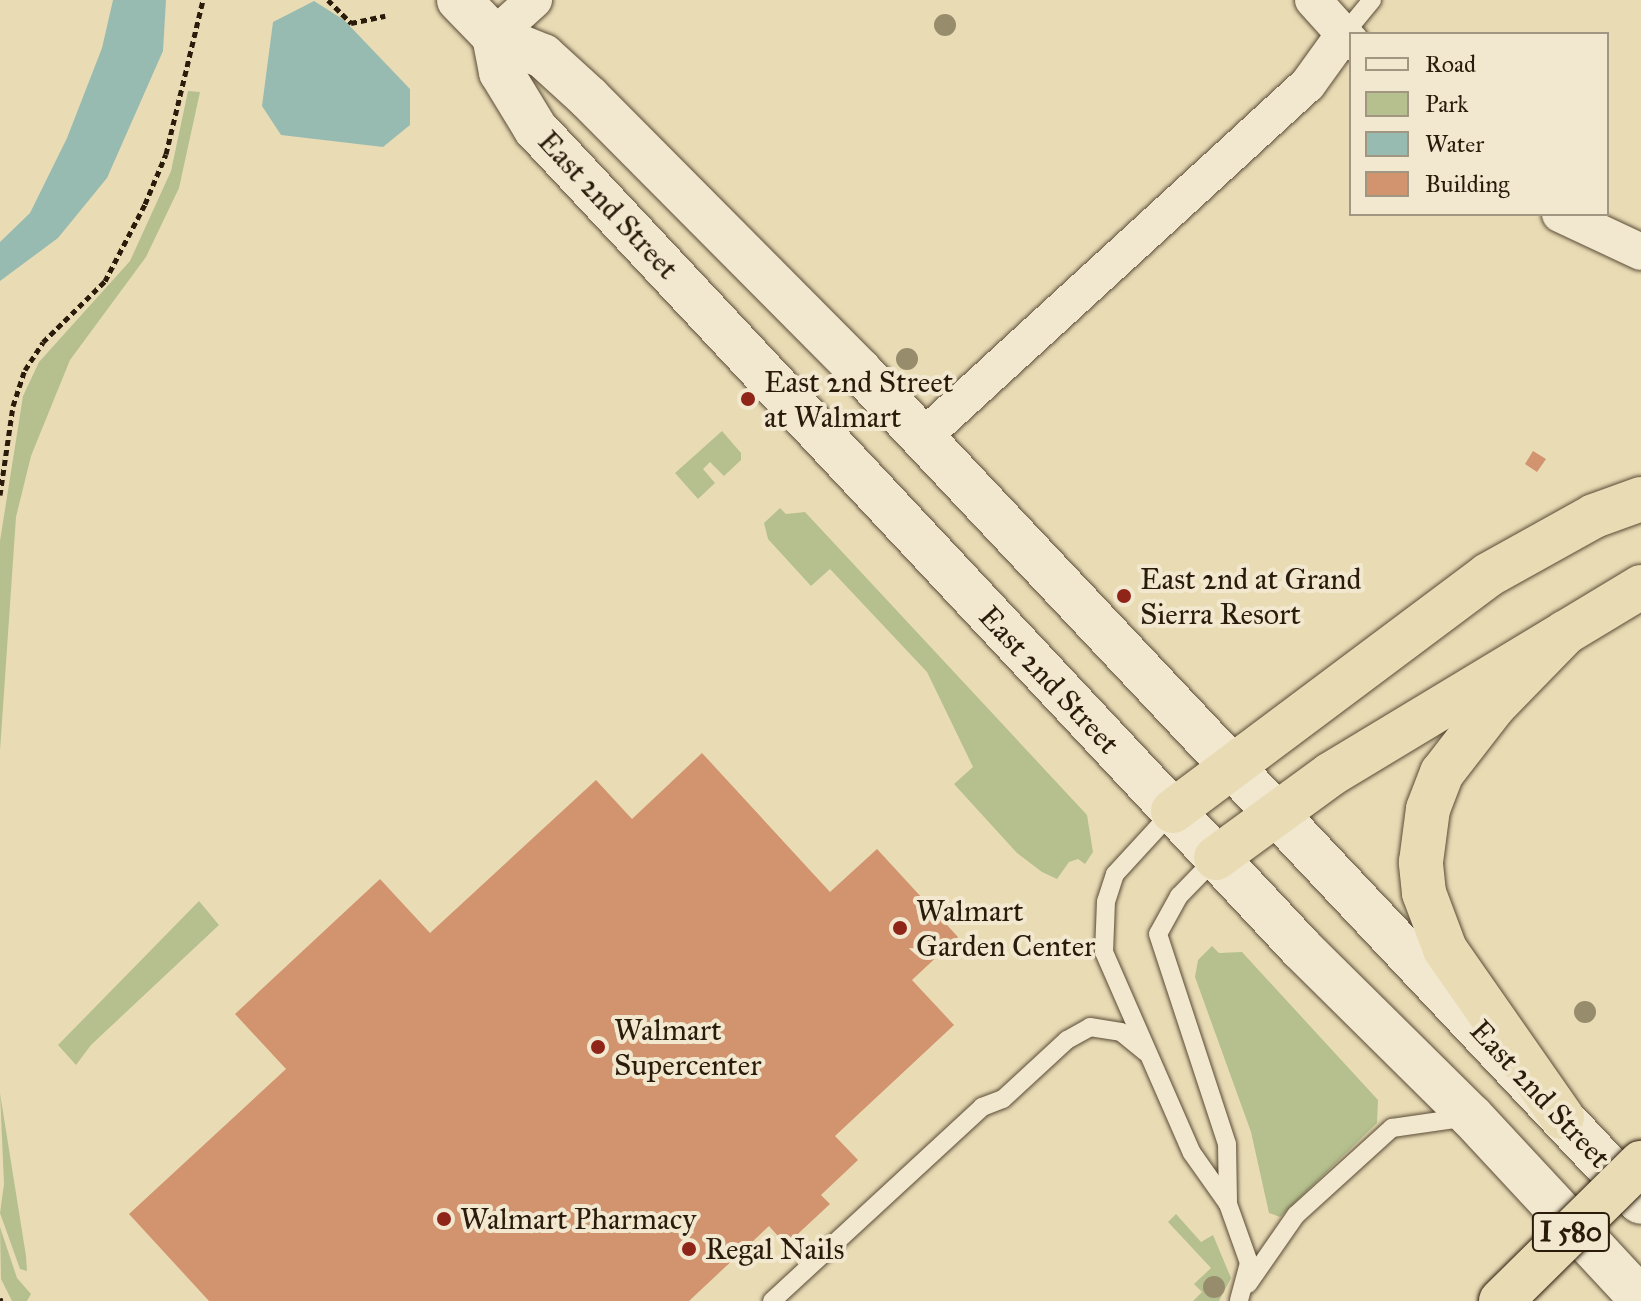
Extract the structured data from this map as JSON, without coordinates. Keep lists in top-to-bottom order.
{
  "streets": {
    "highway": ["I 580"],
    "main road": ["East 2nd Street"]
  },
  "places": [
    "East 2nd Street at Walmart",
    "East 2nd at Grand Sierra Resort",
    "Walmart Garden Center",
    "Walmart Supercenter",
    "Walmart Pharmacy",
    "Regal Nails"
  ],
  "legend": [
    "Road",
    "Park",
    "Water",
    "Building"
  ]
}
